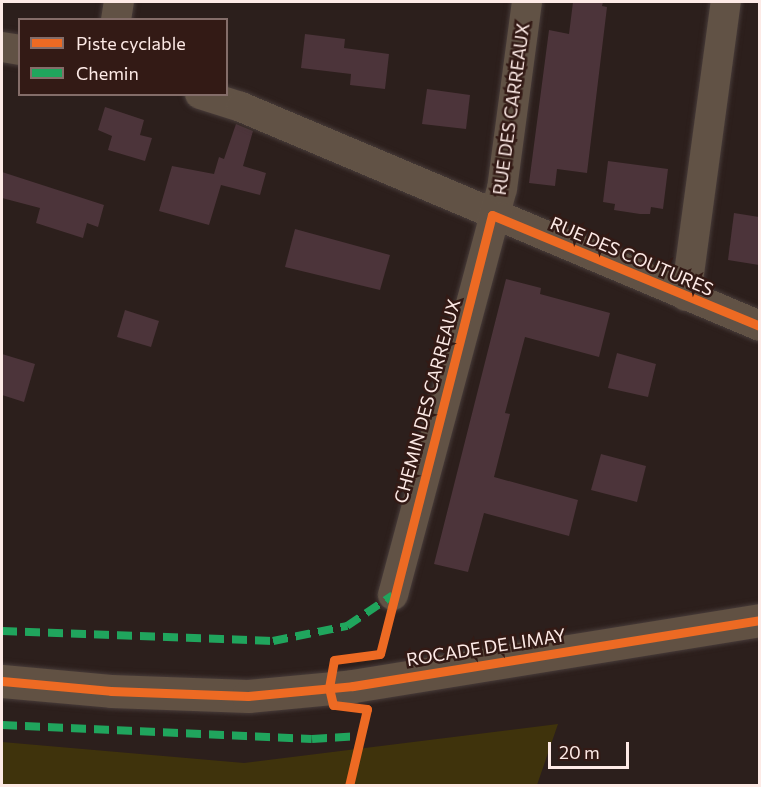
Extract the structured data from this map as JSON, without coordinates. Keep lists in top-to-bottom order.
{
  "streets": {
    "main road": ["ROCADE DE LIMAY"],
    "street": ["RUE DES CARREAUX", "RUE DES COUTURES", "CHEMIN DES CARREAUX"]
  },
  "crossings": [
    ["RUE DES CARREAUX", "RUE DES COUTURES"],
    ["RUE DES CARREAUX", "CHEMIN DES CARREAUX"],
    ["RUE DES COUTURES", "CHEMIN DES CARREAUX"]
  ],
  "legend": ["Piste cyclable", "Chemin"],
  "scale_bar": "20 m"
}
